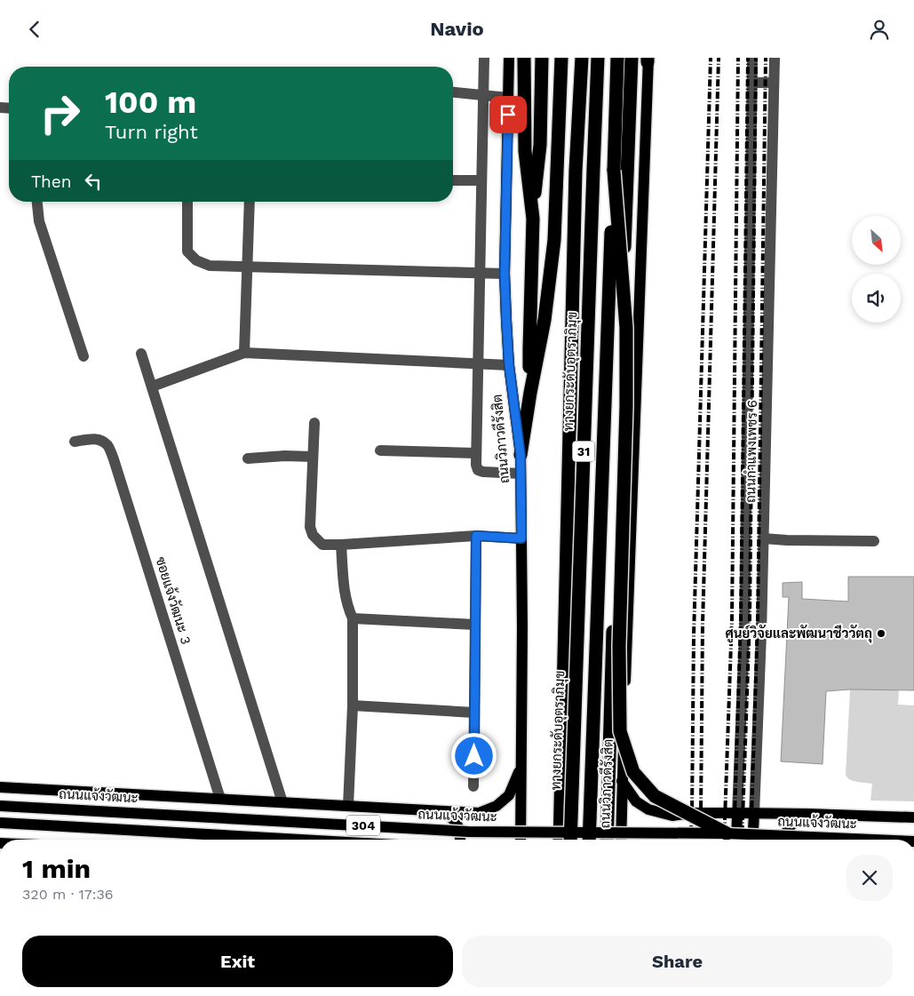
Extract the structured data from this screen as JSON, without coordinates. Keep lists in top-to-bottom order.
{
  "streets": {
    "highway": ["ทางยกระดับอุตราภิมุข", "ถนนวิภาวดีรังสิต", "31"],
    "main road": ["ถนนกำแพงเพชร 6", "ถนนแจ้งวัฒนะ", "304"],
    "street": ["ซอยแจ้งวัฒนะ 3"]
  },
  "crossings": [
    ["ถนนวิภาวดีรังสิต", "ถนนแจ้งวัฒนะ"],
    ["ถนนกำแพงเพชร 6", "ถนนแจ้งวัฒนะ"],
    ["ซอยแจ้งวัฒนะ 3", "ถนนแจ้งวัฒนะ"]
  ],
  "places": ["ศูนย์วิจัยและพัฒนาชีววัตถุ"],
  "north": "bottom right",
  "page": {
    "header": "Navio",
    "turn": ["100 m", "Turn right"],
    "then": "Then",
    "heading": ["1 min", "320 m · 17:36"],
    "buttons": ["Exit", "Share"]
  }
}
